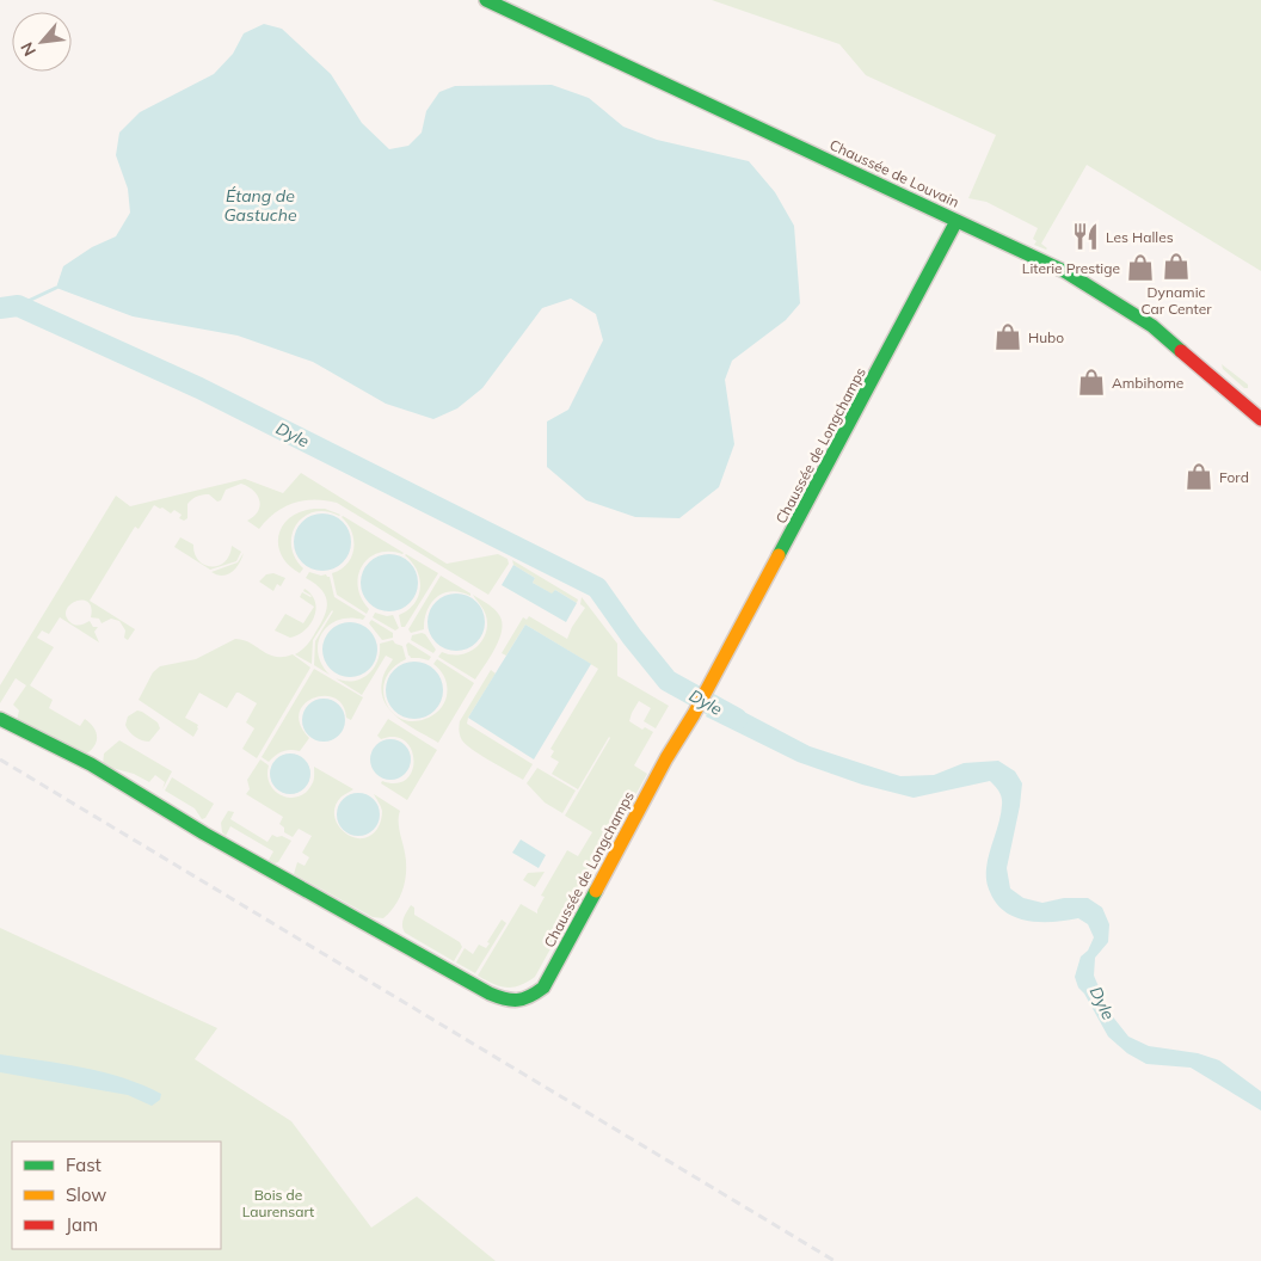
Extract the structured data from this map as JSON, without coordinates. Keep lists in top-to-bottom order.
{
  "streets": {
    "street": ["Chaussée de Louvain", "Chaussée de Longchamps"]
  },
  "crossings": [
    ["Chaussée de Louvain", "Chaussée de Longchamps"]
  ],
  "water": ["Étang de Gastuche", "Dyle"],
  "parks": ["Bois de Laurensart"],
  "places": {
    "restaurant": ["Les Halles"],
    "shop": [
      "Dynamic Car Center",
      "Literie Prestige",
      "Hubo",
      "Ambihome",
      "Ford"
    ]
  },
  "legend": ["Fast", "Slow", "Jam"],
  "north": "bottom left"
}
